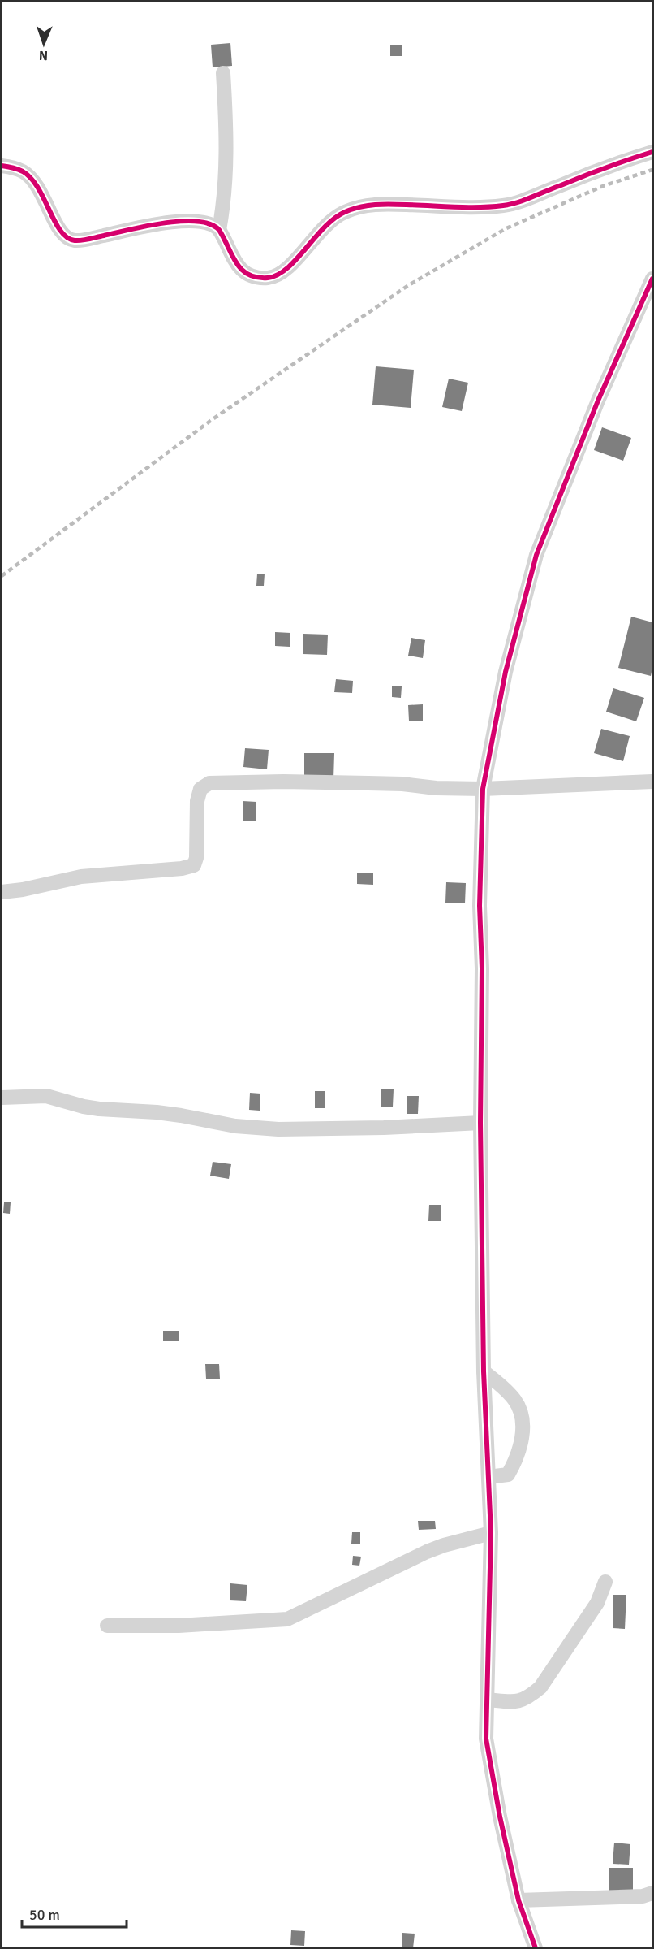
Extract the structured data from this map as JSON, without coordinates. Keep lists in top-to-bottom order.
{
  "scale_bar": "50 m",
  "north": "bottom"
}
